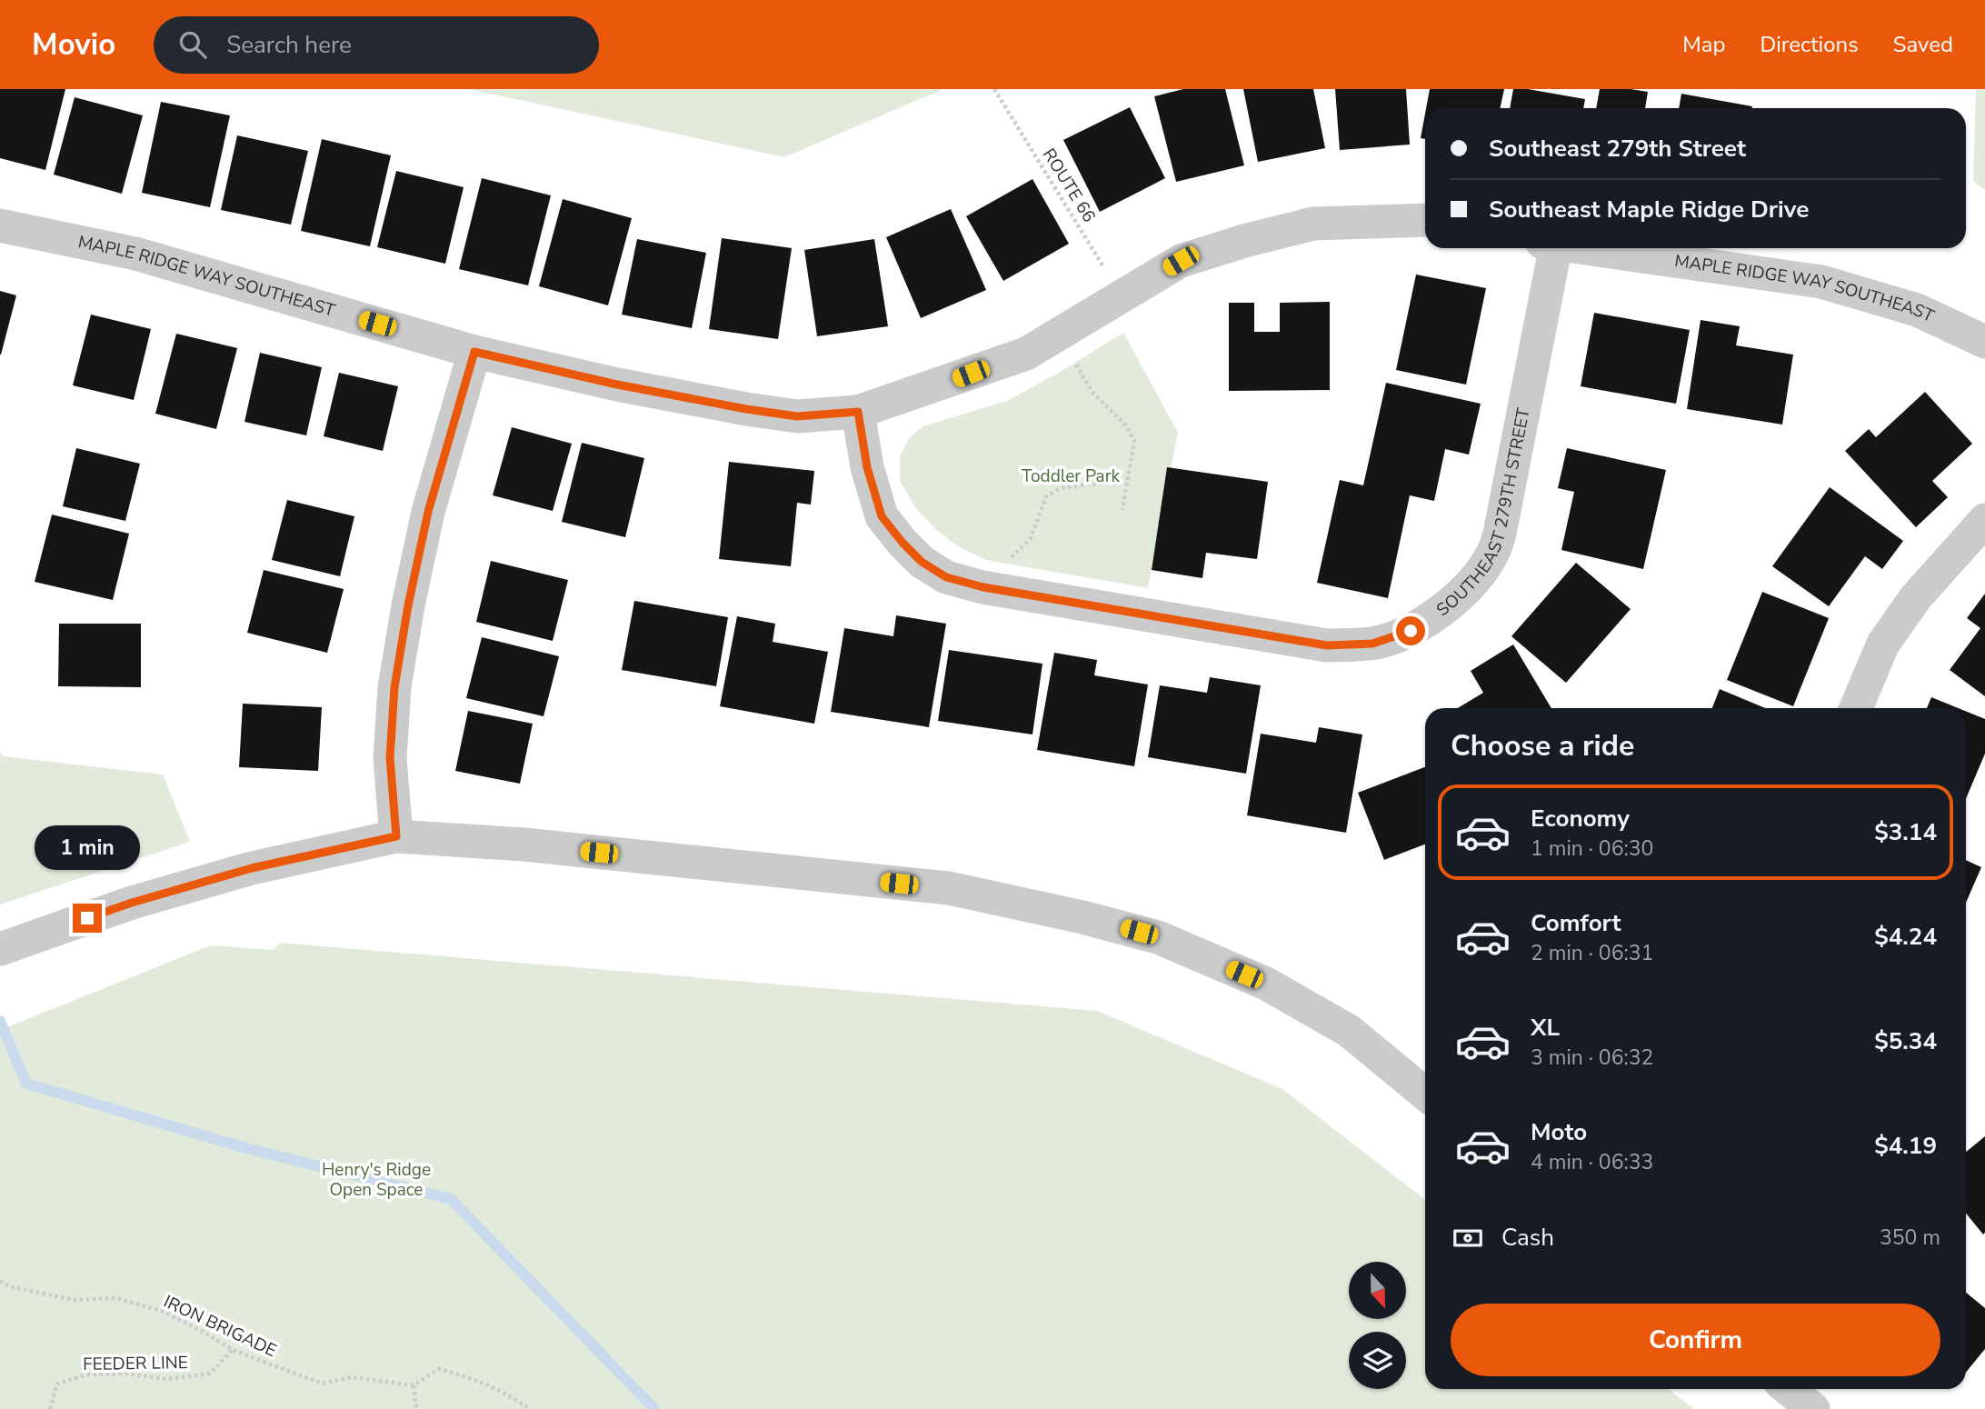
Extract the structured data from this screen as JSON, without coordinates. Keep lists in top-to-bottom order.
{
  "streets": {
    "street": ["MAPLE RIDGE WAY SOUTHEAST", "SOUTHEAST 279TH STREET"],
    "path": ["ROUTE 66", "IRON BRIGADE", "FEEDER LINE"]
  },
  "crossings": [
    ["ROUTE 66", "MAPLE RIDGE WAY SOUTHEAST"],
    ["MAPLE RIDGE WAY SOUTHEAST", "SOUTHEAST 279TH STREET"],
    ["IRON BRIGADE", "FEEDER LINE"]
  ],
  "parks": ["Toddler Park", "Henry's Ridge Open Space"],
  "north": "bottom",
  "page": {
    "header": "Movio",
    "search": "Search here",
    "nav": ["Map", "Directions", "Saved"],
    "banner": ["Southeast 279th Street", "Southeast Maple Ridge Drive"],
    "heading": "Choose a ride",
    "list": [
      {
        "name": "Economy",
        "note": "1 min · 06:30",
        "value": "$3.14"
      },
      {
        "name": "Comfort",
        "note": "2 min · 06:31",
        "value": "$4.24"
      },
      {
        "name": "XL",
        "note": "3 min · 06:32",
        "value": "$5.34"
      },
      {
        "name": "Moto",
        "note": "4 min · 06:33",
        "value": "$4.19"
      }
    ],
    "bubble": "1 min",
    "pay": ["Cash", "350 m"],
    "buttons": "Confirm"
  }
}
